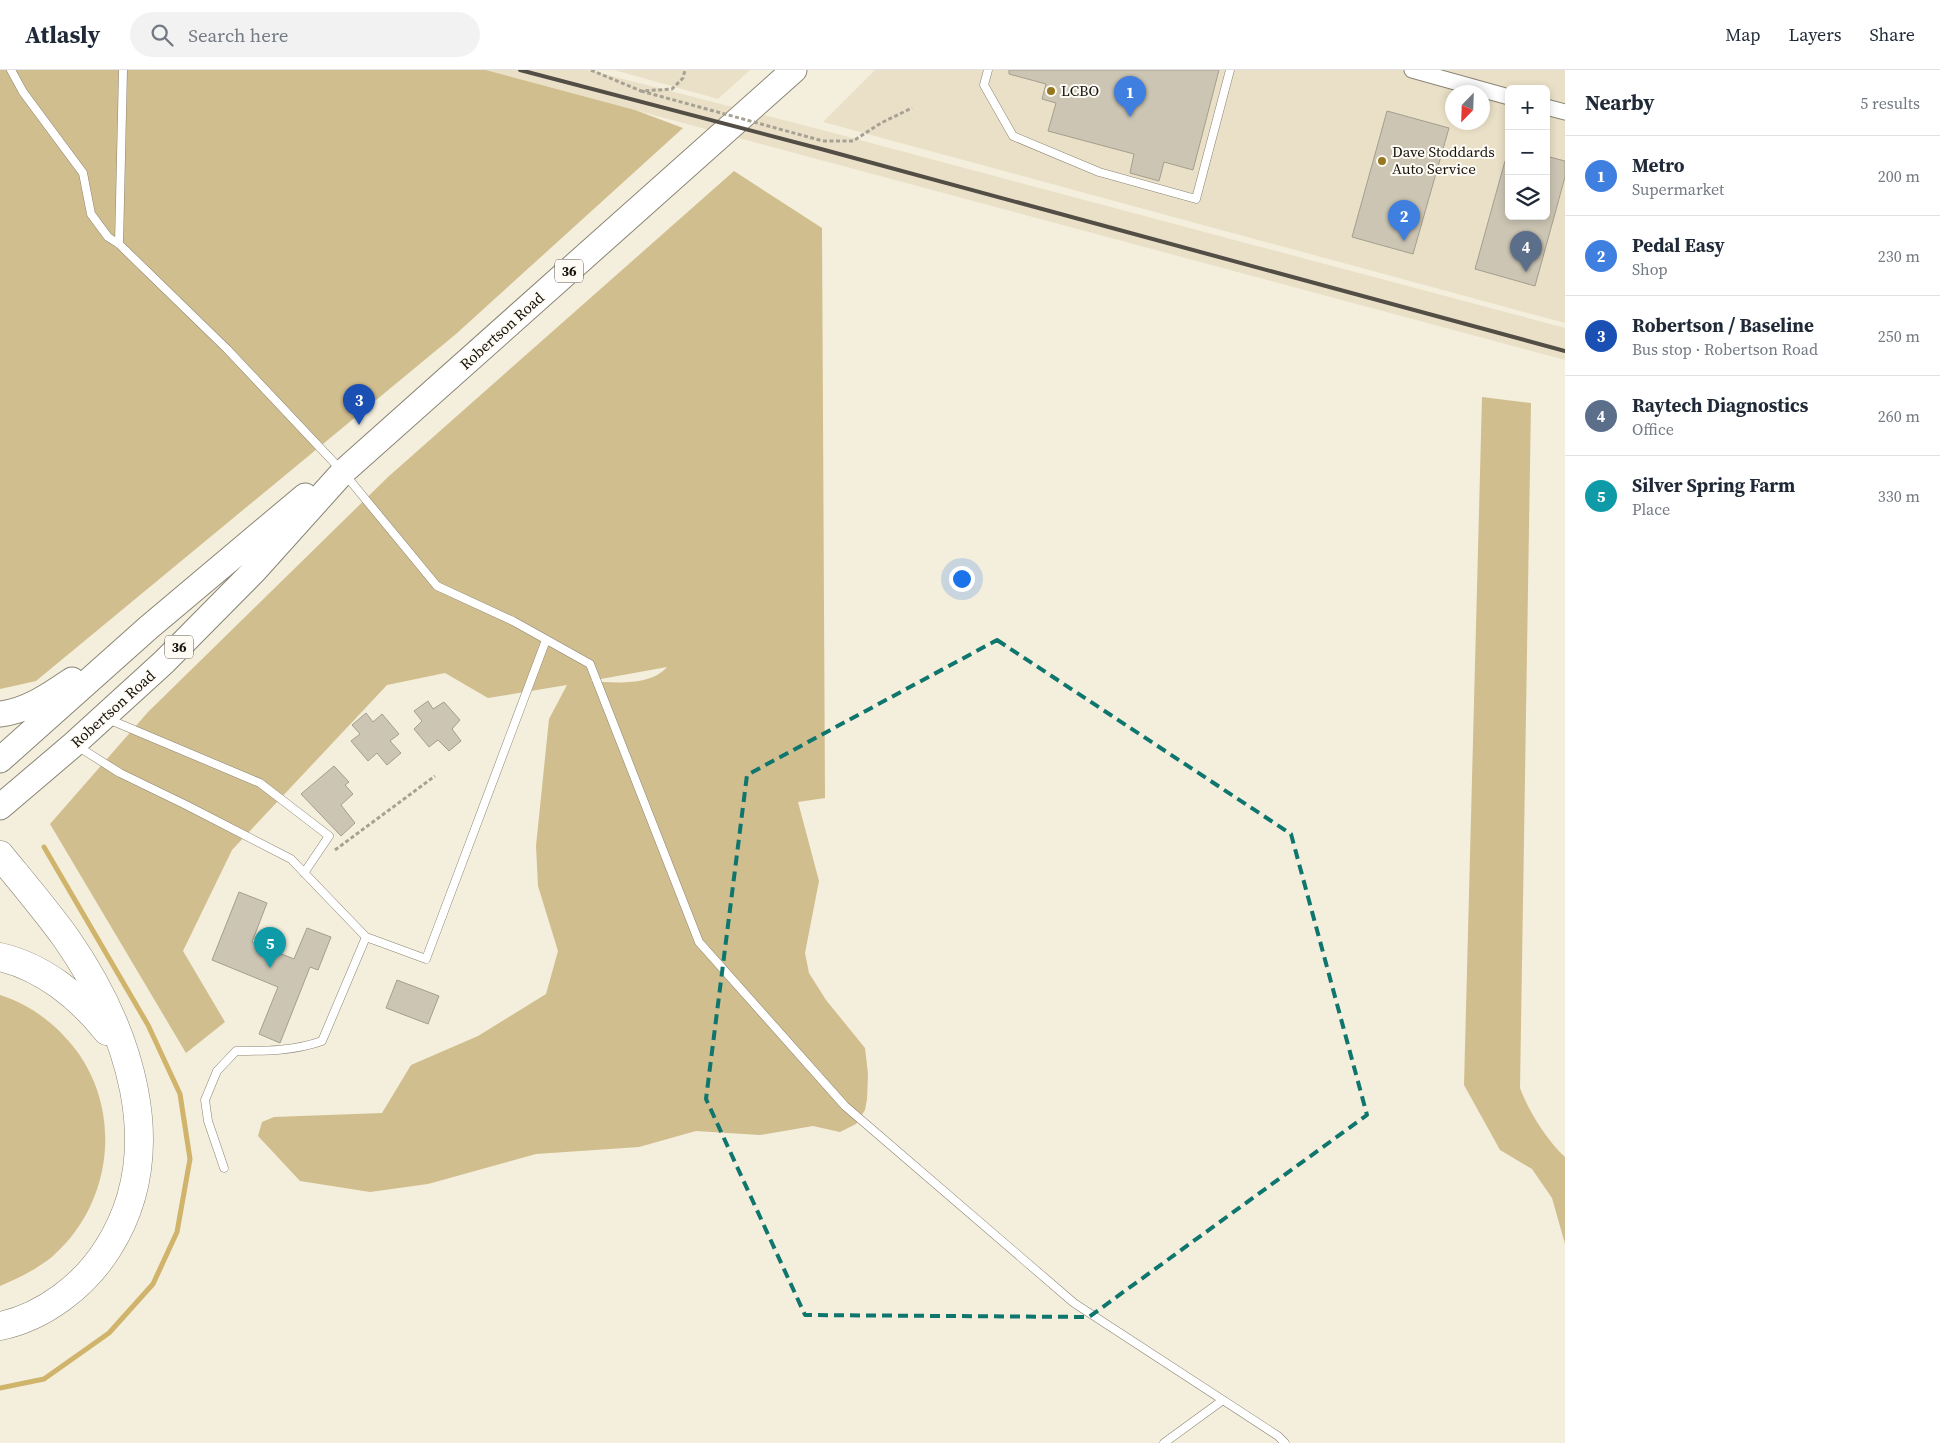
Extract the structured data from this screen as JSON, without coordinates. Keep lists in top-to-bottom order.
{
  "streets": {
    "main road": ["36", "Robertson Road"]
  },
  "places": ["LCBO", "Dave Stoddards Auto Service"],
  "north": "bottom left",
  "page": {
    "header": "Atlasly",
    "search": "Search here",
    "nav": ["Map", "Layers", "Share"],
    "heading": ["Nearby", "5 results"],
    "pins": [
      "1",
      "2",
      "4",
      "3",
      "5"
    ],
    "map_buttons": ["+", "−"],
    "list": [
      {
        "mark": "1",
        "name": "Metro",
        "note": "Supermarket",
        "value": "200 m"
      },
      {
        "mark": "2",
        "name": "Pedal Easy",
        "note": "Shop",
        "value": "230 m"
      },
      {
        "mark": "3",
        "name": "Robertson / Baseline",
        "note": "Bus stop · Robertson Road",
        "value": "250 m"
      },
      {
        "mark": "4",
        "name": "Raytech Diagnostics",
        "note": "Office",
        "value": "260 m"
      },
      {
        "mark": "5",
        "name": "Silver Spring Farm",
        "note": "Place",
        "value": "330 m"
      }
    ]
  }
}
